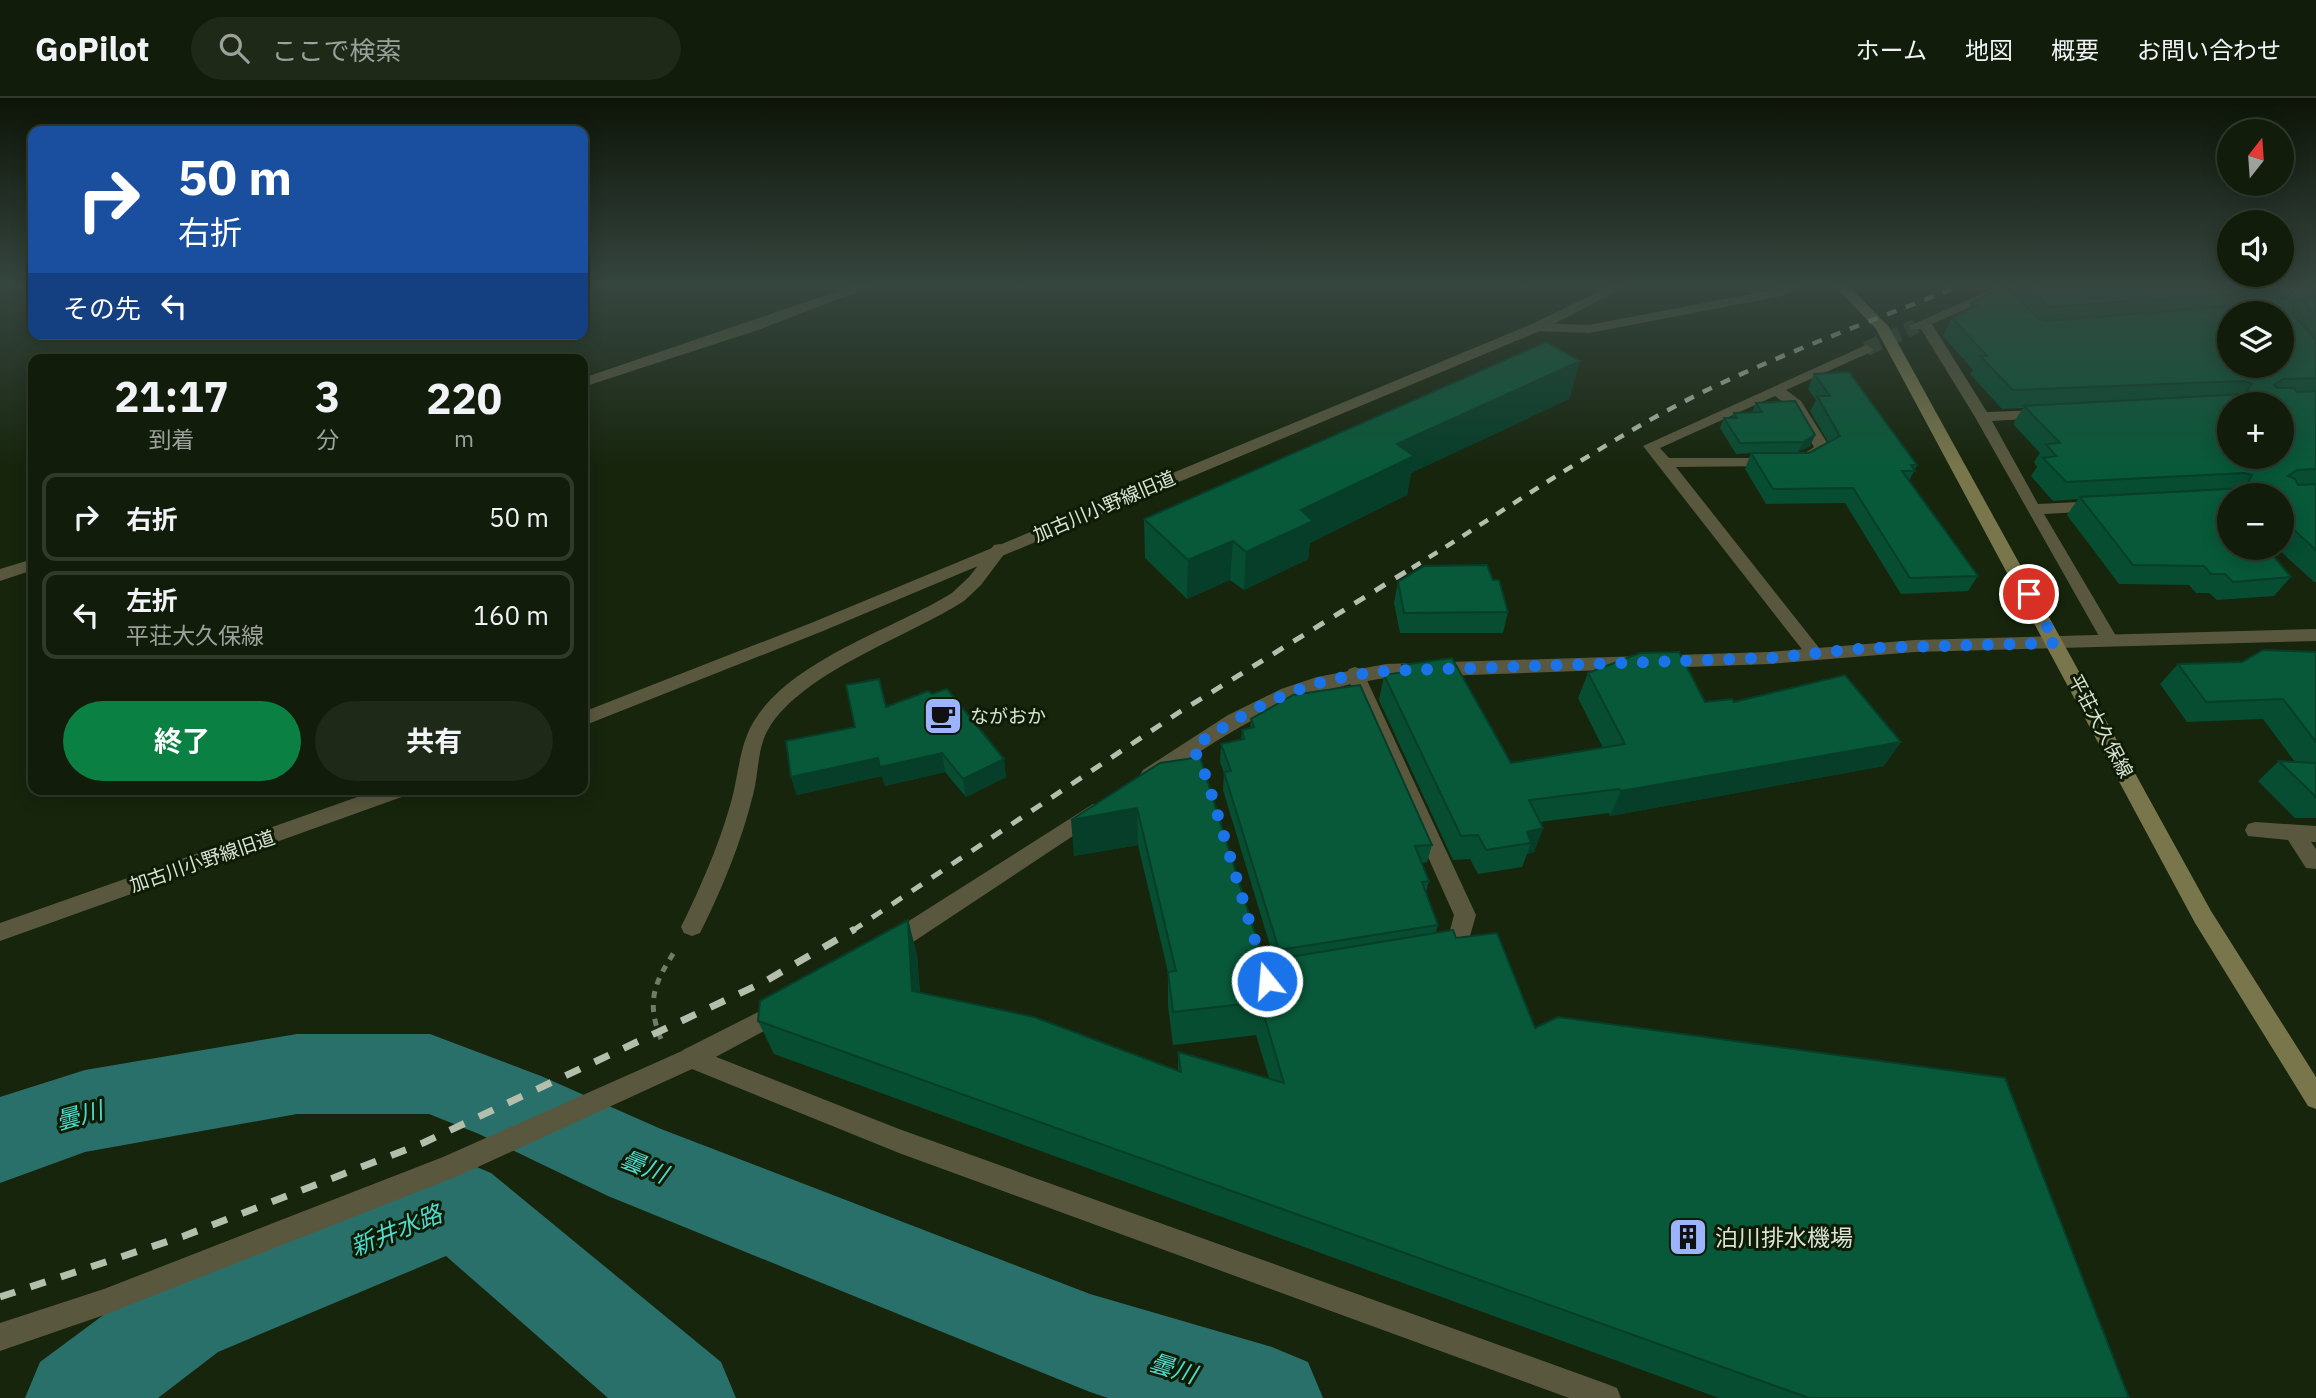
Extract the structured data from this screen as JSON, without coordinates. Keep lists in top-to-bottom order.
{
  "streets": {
    "main road": ["平荘大久保線"],
    "street": ["加古川小野線旧道"]
  },
  "water": ["曇川", "新井水路"],
  "places": {
    "cafe": ["ながおか"],
    "building": ["泊川排水機場"]
  },
  "north": "top",
  "page": {
    "header": "GoPilot",
    "search": "ここで検索",
    "nav": [
      "ホーム",
      "地図",
      "概要",
      "お問い合わせ"
    ],
    "map_buttons": ["+", "−"],
    "turn": ["50 m", "右折"],
    "then": "その先",
    "eta": [
      "21:17",
      "到着",
      "3",
      "分",
      "220",
      "m"
    ],
    "list": [
      {
        "name": "右折",
        "value": "50 m"
      },
      {
        "name": "左折",
        "note": "平荘大久保線",
        "value": "160 m"
      }
    ],
    "buttons": ["終了", "共有"]
  }
}
